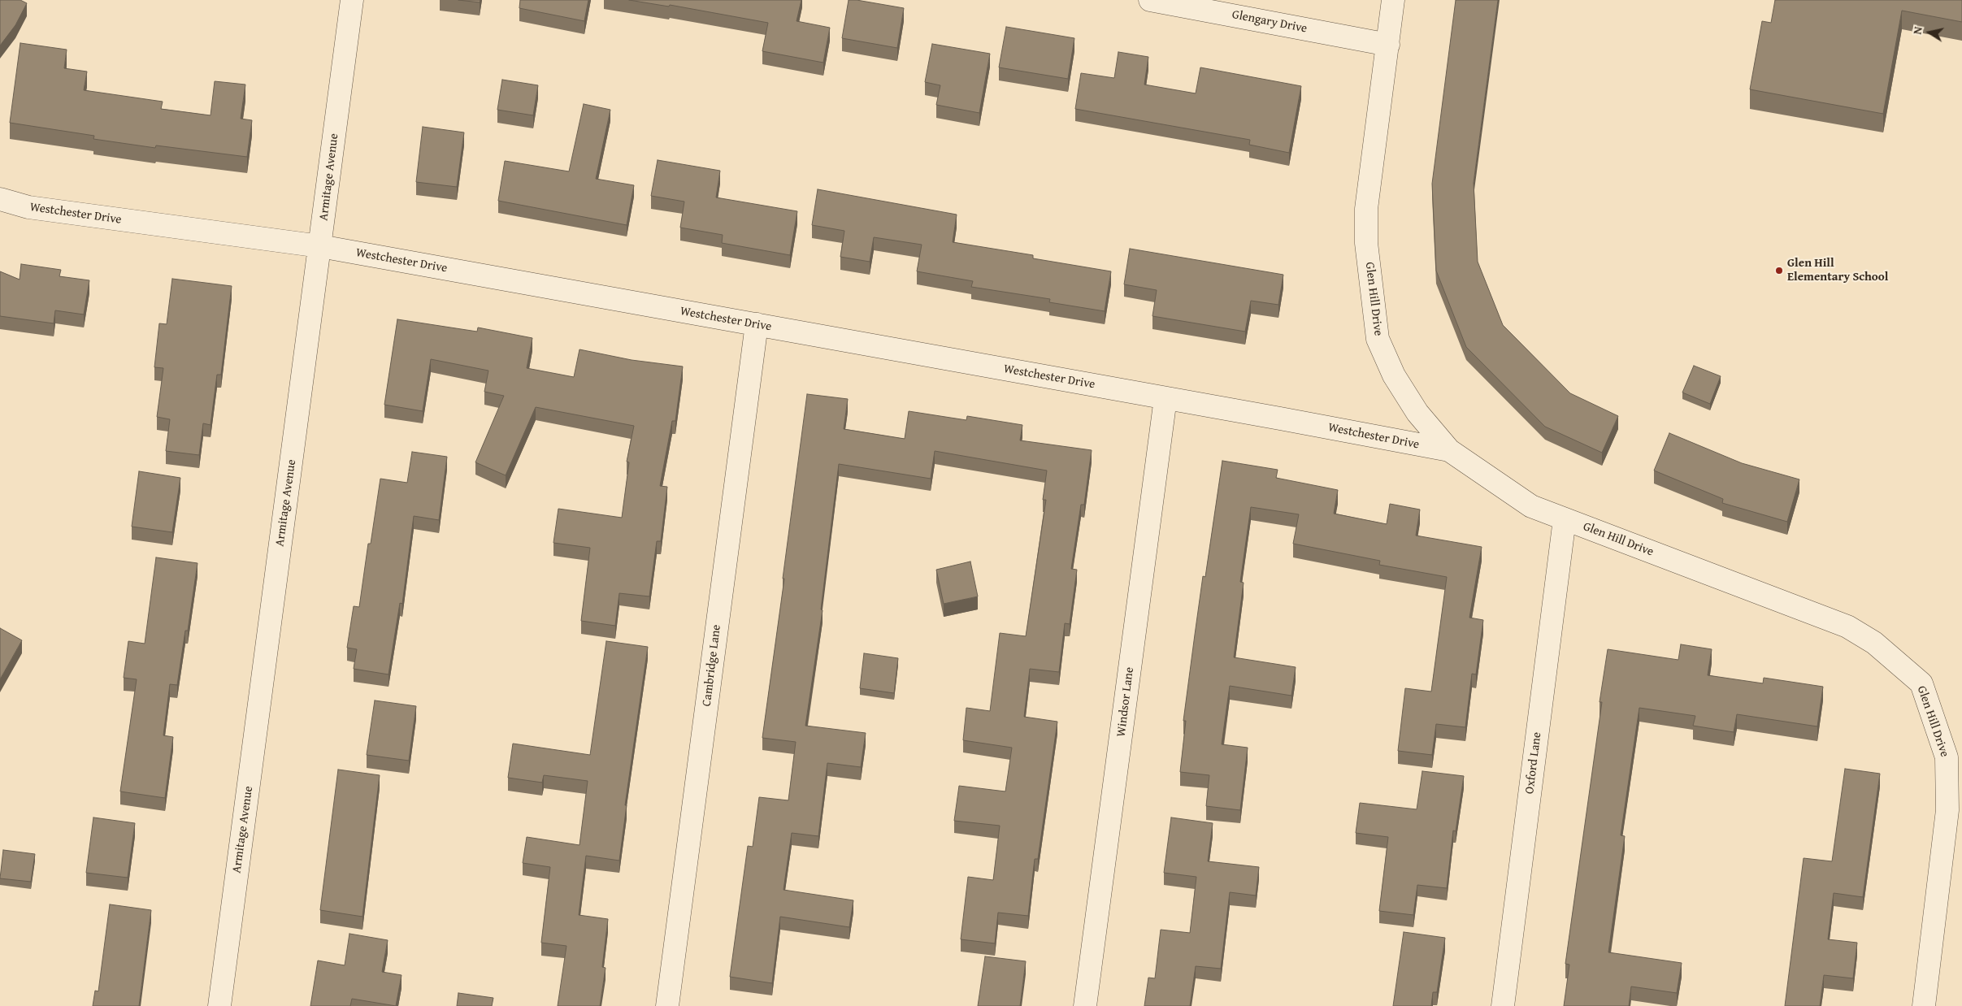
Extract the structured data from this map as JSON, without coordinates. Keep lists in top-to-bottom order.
{
  "streets": {
    "street": [
      "Glengary Drive",
      "Armitage Avenue",
      "Westchester Drive",
      "Glen Hill Drive",
      "Cambridge Lane",
      "Windsor Lane",
      "Oxford Lane"
    ]
  },
  "crossings": [
    ["Glengary Drive", "Glen Hill Drive"],
    ["Armitage Avenue", "Westchester Drive"],
    ["Westchester Drive", "Glen Hill Drive"],
    ["Westchester Drive", "Cambridge Lane"],
    ["Westchester Drive", "Windsor Lane"],
    ["Glen Hill Drive", "Oxford Lane"]
  ],
  "places": ["Glen Hill Elementary School"],
  "north": "left"
}
